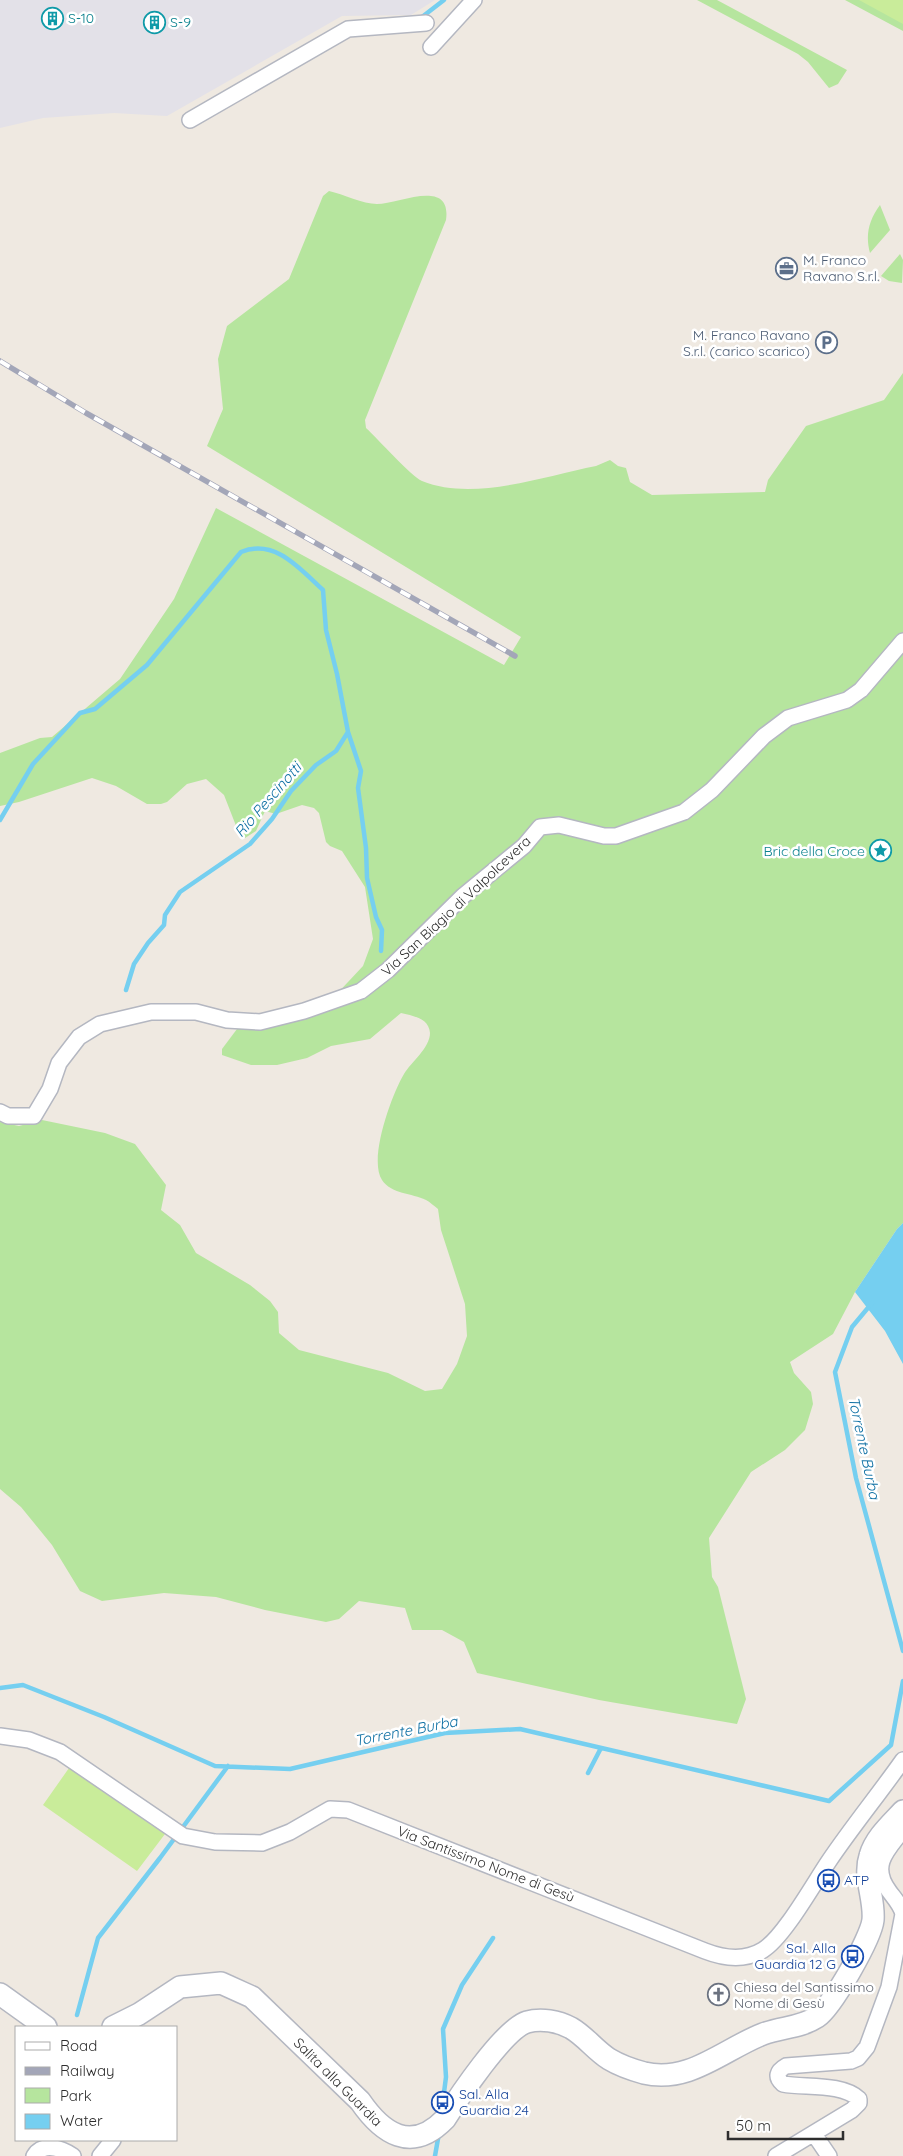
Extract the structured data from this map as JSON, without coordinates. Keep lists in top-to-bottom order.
{
  "streets": {
    "main road": ["Salita alla Guardia"],
    "street": ["Via San Biagio di Valpolcevera", "Via Santissimo Nome di Gesù"]
  },
  "water": ["Rio Pescinotti", "Torrente Burba"],
  "places": {
    "building": ["S-10", "S-9"],
    "office": ["M. Franco Ravano S.r.l."],
    "parking": ["M. Franco Ravano S.r.l. (carico scarico)"],
    "place": ["Bric della Croce"],
    "bus stop": ["ATP", "Sal. Alla Guardia 12 G", "Sal. Alla Guardia 24"],
    "church": ["Chiesa del Santissimo Nome di Gesù"]
  },
  "legend": [
    "Road",
    "Railway",
    "Park",
    "Water"
  ],
  "scale_bar": "50 m"
}
